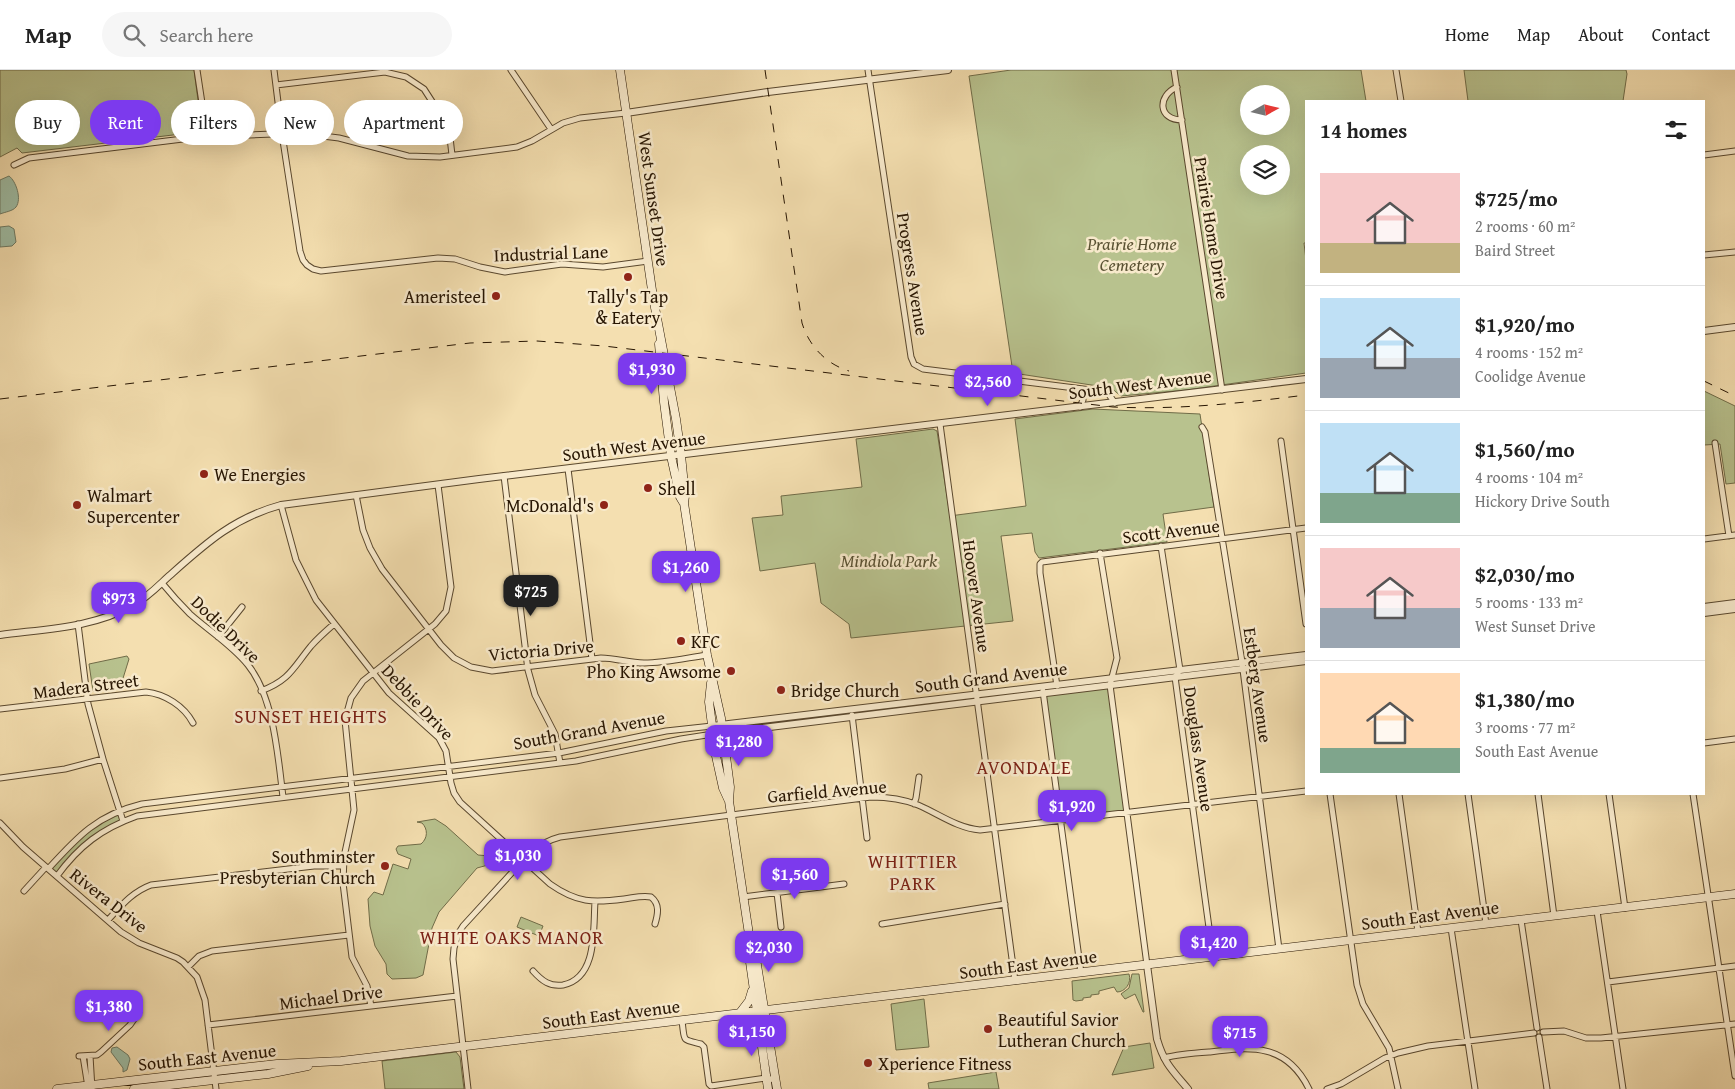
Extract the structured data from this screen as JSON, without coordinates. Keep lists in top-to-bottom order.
{
  "streets": {
    "main road": ["West Sunset Drive", "South East Avenue"],
    "street": [
      "Prairie Home Drive",
      "Industrial Lane",
      "Progress Avenue",
      "South West Avenue",
      "Scott Avenue",
      "Hoover Avenue",
      "Dodie Drive",
      "Victoria Drive",
      "South Grand Avenue",
      "Estberg Avenue",
      "Madera Street",
      "Debbie Drive",
      "Douglass Avenue",
      "Garfield Avenue",
      "Rivera Drive",
      "Michael Drive"
    ]
  },
  "crossings": [
    ["West Sunset Drive", "Industrial Lane"],
    ["West Sunset Drive", "South West Avenue"],
    ["West Sunset Drive", "Victoria Drive"],
    ["West Sunset Drive", "South Grand Avenue"],
    ["West Sunset Drive", "Garfield Avenue"],
    ["West Sunset Drive", "South East Avenue"],
    ["Prairie Home Drive", "South West Avenue"],
    ["Progress Avenue", "South West Avenue"],
    ["South West Avenue", "Hoover Avenue"],
    ["South West Avenue", "Dodie Drive"],
    ["South West Avenue", "Victoria Drive"],
    ["South West Avenue", "Debbie Drive"],
    ["Scott Avenue", "South Grand Avenue"],
    ["Scott Avenue", "Estberg Avenue"],
    ["Scott Avenue", "Douglass Avenue"],
    ["Hoover Avenue", "South Grand Avenue"],
    ["Hoover Avenue", "Garfield Avenue"],
    ["Hoover Avenue", "South East Avenue"],
    ["Dodie Drive", "South Grand Avenue"],
    ["South Grand Avenue", "Estberg Avenue"],
    ["South Grand Avenue", "Debbie Drive"],
    ["South Grand Avenue", "Douglass Avenue"],
    ["South Grand Avenue", "Rivera Drive"],
    ["Estberg Avenue", "Garfield Avenue"],
    ["Estberg Avenue", "South East Avenue"],
    ["Debbie Drive", "Garfield Avenue"],
    ["Douglass Avenue", "Garfield Avenue"],
    ["Douglass Avenue", "South East Avenue"],
    ["Garfield Avenue", "South East Avenue"],
    ["Garfield Avenue", "Michael Drive"],
    ["Rivera Drive", "South East Avenue"],
    ["Rivera Drive", "Michael Drive"]
  ],
  "districts": [
    "SUNSET HEIGHTS",
    "AVONDALE",
    "WHITTIER PARK",
    "WHITE OAKS MANOR"
  ],
  "parks": ["Prairie Home Cemetery", "Mindiola Park"],
  "places": [
    "Tally's Tap & Eatery",
    "Ameristeel",
    "We Energies",
    "Shell",
    "Walmart Supercenter",
    "McDonald's",
    "KFC",
    "Pho King Awsome",
    "Bridge Church",
    "Southminster Presbyterian Church",
    "Beautiful Savior Lutheran Church",
    "Xperience Fitness"
  ],
  "north": "right",
  "page": {
    "header": "Map",
    "search": "Search here",
    "nav": [
      "Home",
      "Map",
      "About",
      "Contact"
    ],
    "chip": [
      "Buy",
      "Rent",
      "Filters",
      "New",
      "Apartment"
    ],
    "heading": "14 homes",
    "list": [
      {
        "name": "$725/mo",
        "note": "2 rooms · 60 m² · Baird Street"
      },
      {
        "name": "$1,920/mo",
        "note": "4 rooms · 152 m² · Coolidge Avenue"
      },
      {
        "name": "$1,560/mo",
        "note": "4 rooms · 104 m² · Hickory Drive South"
      },
      {
        "name": "$2,030/mo",
        "note": "5 rooms · 133 m² · West Sunset Drive"
      },
      {
        "name": "$1,380/mo",
        "note": "3 rooms · 77 m² · South East Avenue"
      }
    ],
    "price": [
      "$1,930",
      "$2,560",
      "$1,260",
      "$725",
      "$973",
      "$1,280",
      "$1,920",
      "$1,030",
      "$1,560",
      "$1,420",
      "$2,030",
      "$1,380",
      "$1,150",
      "$715"
    ]
  }
}
